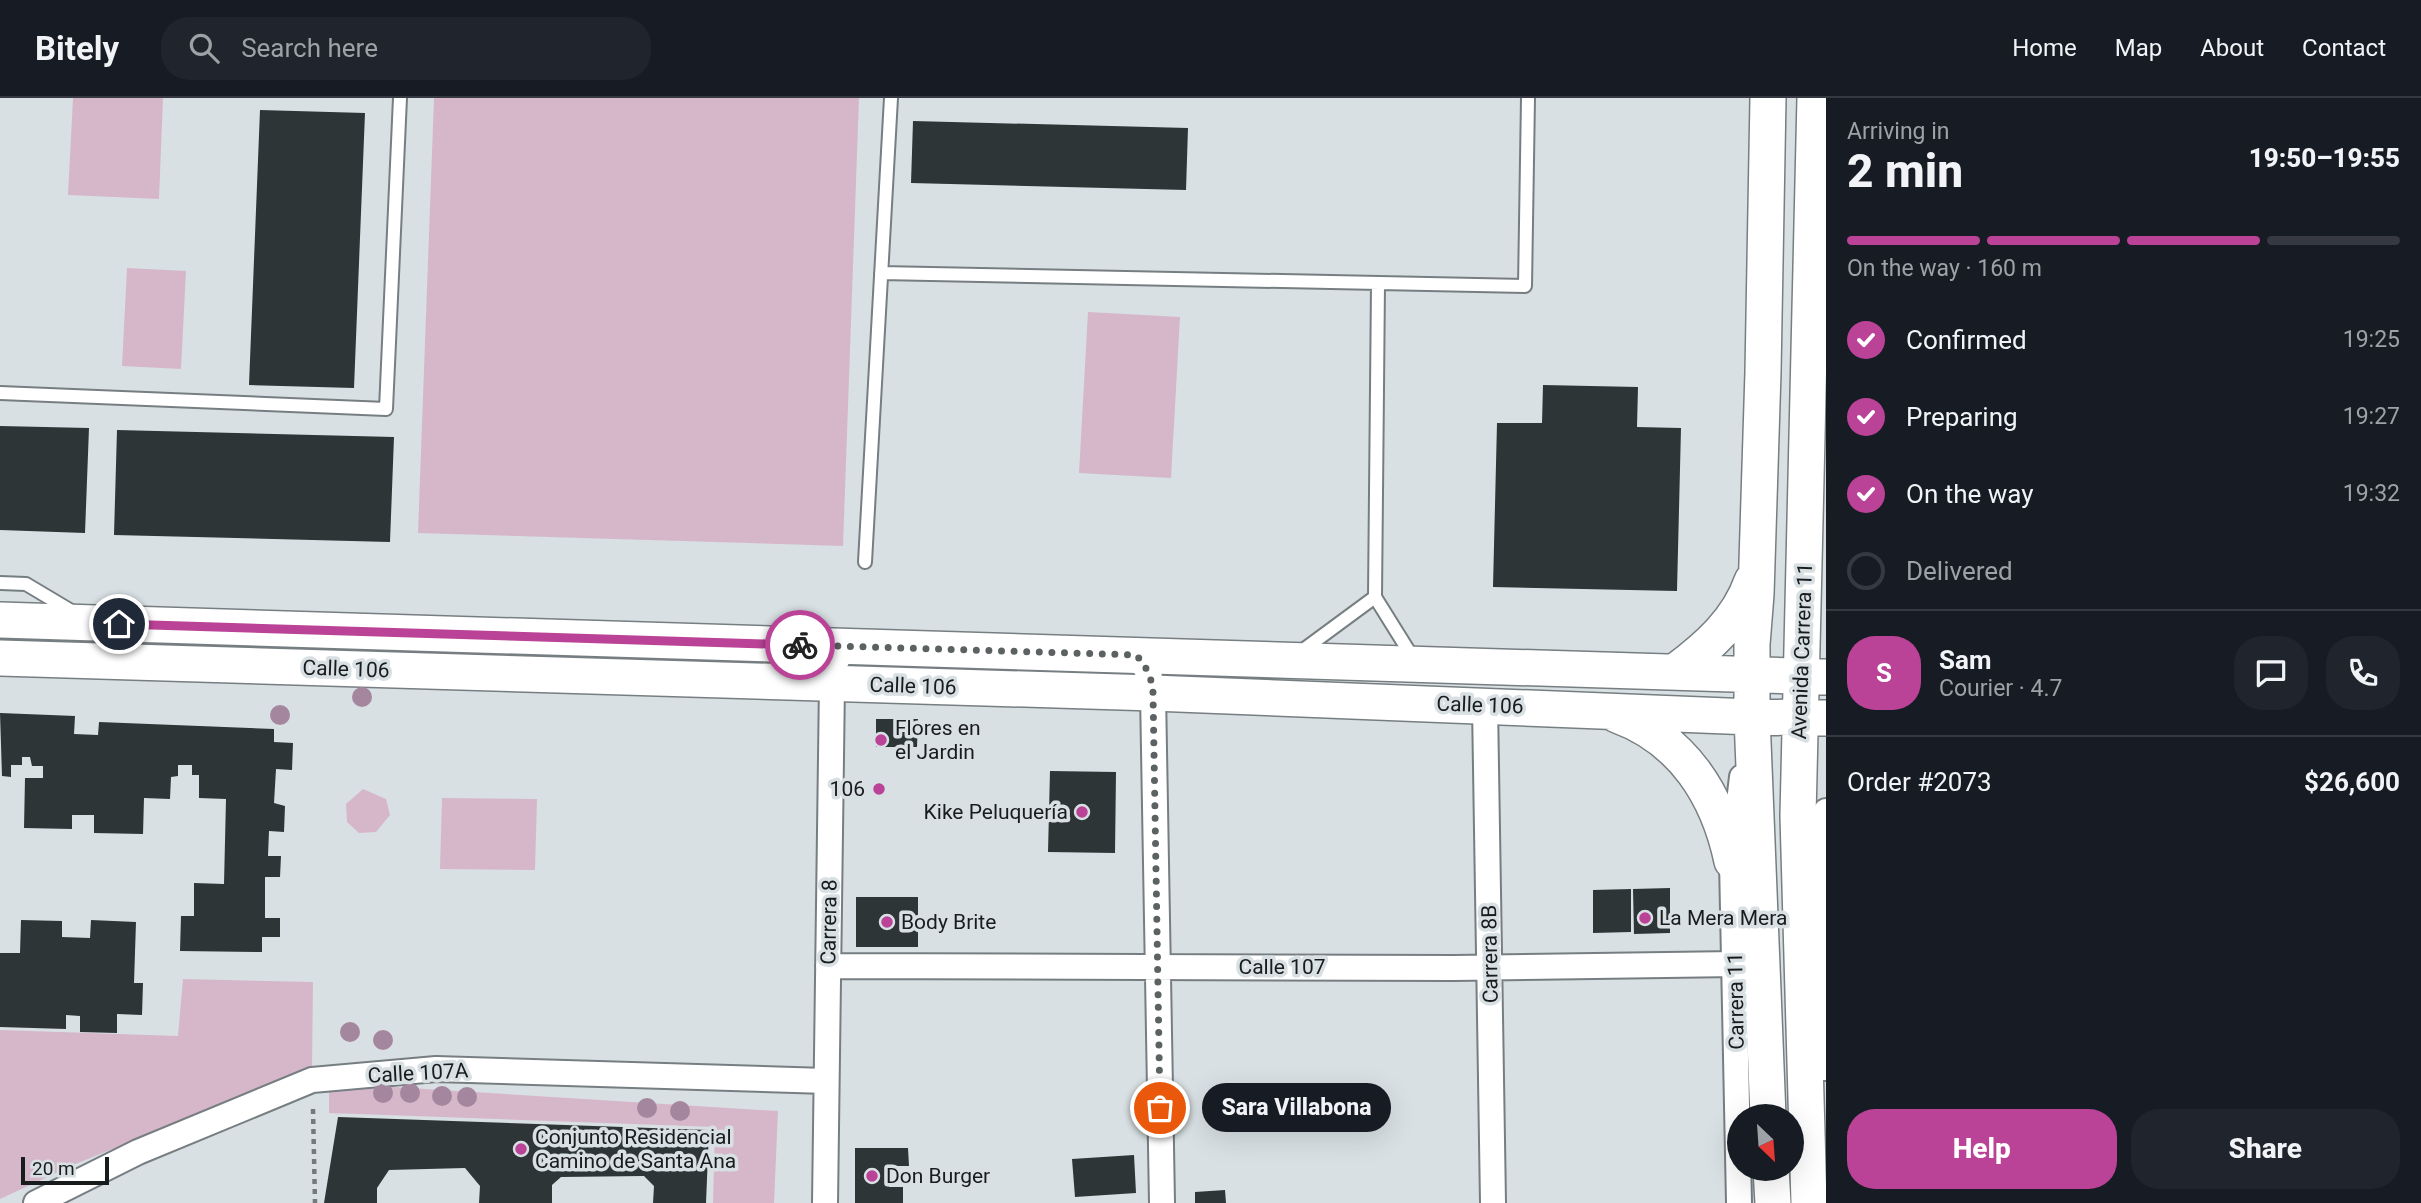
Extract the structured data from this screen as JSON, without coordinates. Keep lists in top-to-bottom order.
{
  "streets": {
    "main road": ["Avenida Carrera 11", "Calle 106"],
    "street": [
      "Carrera 8",
      "Carrera 8B",
      "Calle 107",
      "Carrera 11",
      "Calle 107A"
    ]
  },
  "crossings": [
    ["Avenida Carrera 11", "Calle 106"],
    ["Calle 106", "Carrera 8"],
    ["Calle 106", "Carrera 8B"],
    ["Calle 106", "Carrera 11"],
    ["Carrera 8", "Calle 107"],
    ["Carrera 8", "Calle 107A"],
    ["Carrera 8B", "Calle 107"],
    ["Calle 107", "Carrera 11"]
  ],
  "places": [
    "Flores en el Jardin",
    "106",
    "Kike Peluquería",
    "La Mera Mera",
    "Body Brite",
    "Sara Villabona",
    "Conjunto Residencial Camino de Santa Ana",
    "Don Burger"
  ],
  "scale_bar": "20 m",
  "north": "bottom right",
  "page": {
    "header": "Bitely",
    "search": "Search here",
    "nav": [
      "Home",
      "Map",
      "About",
      "Contact"
    ],
    "heading": ["2 min", "Arriving in", "19:50–19:55"],
    "panel": [
      "Sam",
      "Courier · 4.7",
      "Order #2073",
      "$26,600"
    ],
    "bar": "On the way · 160 m",
    "list": [
      ["Confirmed", "19:25"],
      ["Preparing", "19:27"],
      ["On the way", "19:32"],
      "Delivered"
    ],
    "round": "S",
    "bubble": "Sara Villabona",
    "buttons": ["Help", "Share"],
    "scale": "20 m"
  }
}
